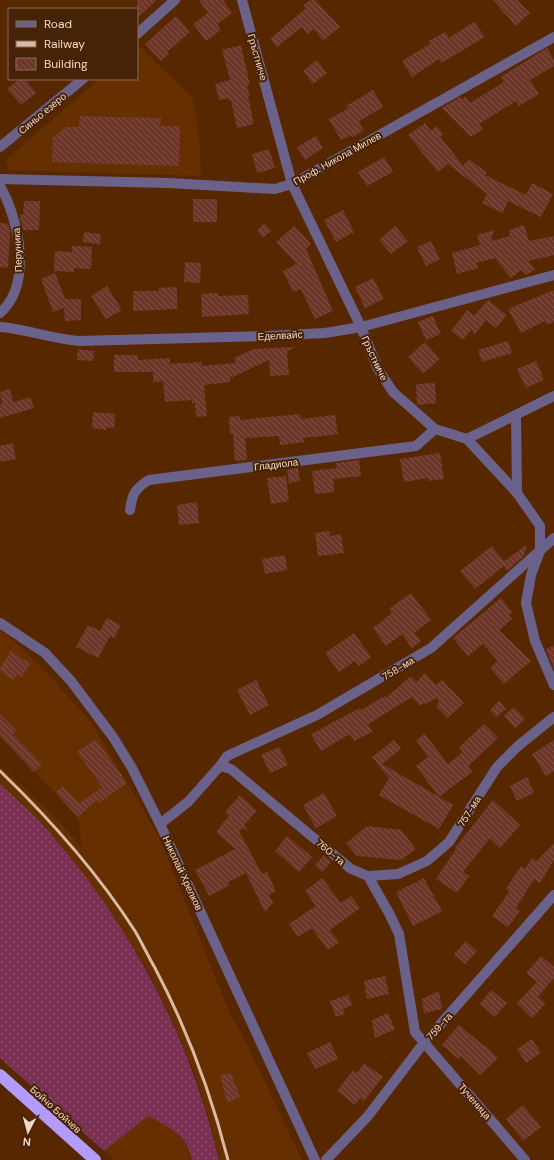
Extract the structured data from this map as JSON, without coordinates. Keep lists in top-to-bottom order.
{
  "streets": {
    "highway": ["Бойчо Бойчев"],
    "street": [
      "Гръстниче",
      "Синьо езеро",
      "Проф. Никола Милев",
      "Перуника",
      "Еделвайс",
      "Гладиола",
      "758-ма",
      "757-ма",
      "760-та",
      "Николай Хрелков",
      "759-та",
      "Тученица"
    ]
  },
  "crossings": [
    ["Гръстниче", "Проф. Никола Милев"],
    ["Гръстниче", "Еделвайс"],
    ["Гръстниче", "Гладиола"],
    ["758-ма", "760-та"],
    ["757-ма", "760-та"],
    ["759-та", "Тученица"]
  ],
  "legend": ["Road", "Railway", "Building"],
  "north": "bottom"
}
